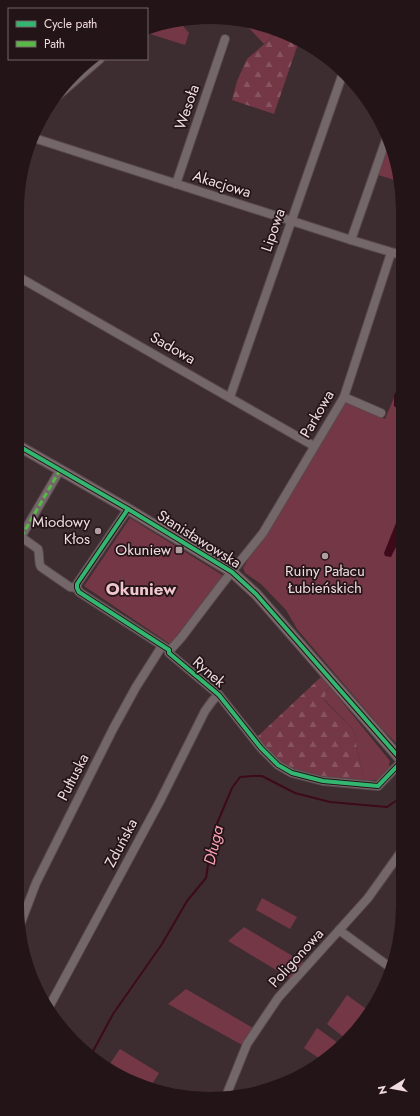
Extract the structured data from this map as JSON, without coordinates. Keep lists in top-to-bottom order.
{
  "streets": {
    "main road": ["Stanisławowska"],
    "street": [
      "Wesoła",
      "Akacjowa",
      "Lipowa",
      "Sadowa",
      "Parkowa",
      "Rynek",
      "Pułtuska",
      "Zduńska",
      "Poligonowa"
    ]
  },
  "crossings": [
    ["Wesoła", "Akacjowa"],
    ["Akacjowa", "Lipowa"],
    ["Akacjowa", "Parkowa"],
    ["Lipowa", "Sadowa"],
    ["Sadowa", "Parkowa"],
    ["Parkowa", "Stanisławowska"],
    ["Rynek", "Pułtuska"],
    ["Rynek", "Zduńska"]
  ],
  "districts": ["Okuniew"],
  "water": ["Długa"],
  "places": {
    "other": ["Miodowy Kłos", "Ruiny Pałacu Łubieńskich"],
    "transit": ["Okuniew"]
  },
  "legend": ["Cycle path", "Path"],
  "north": "left"
}
